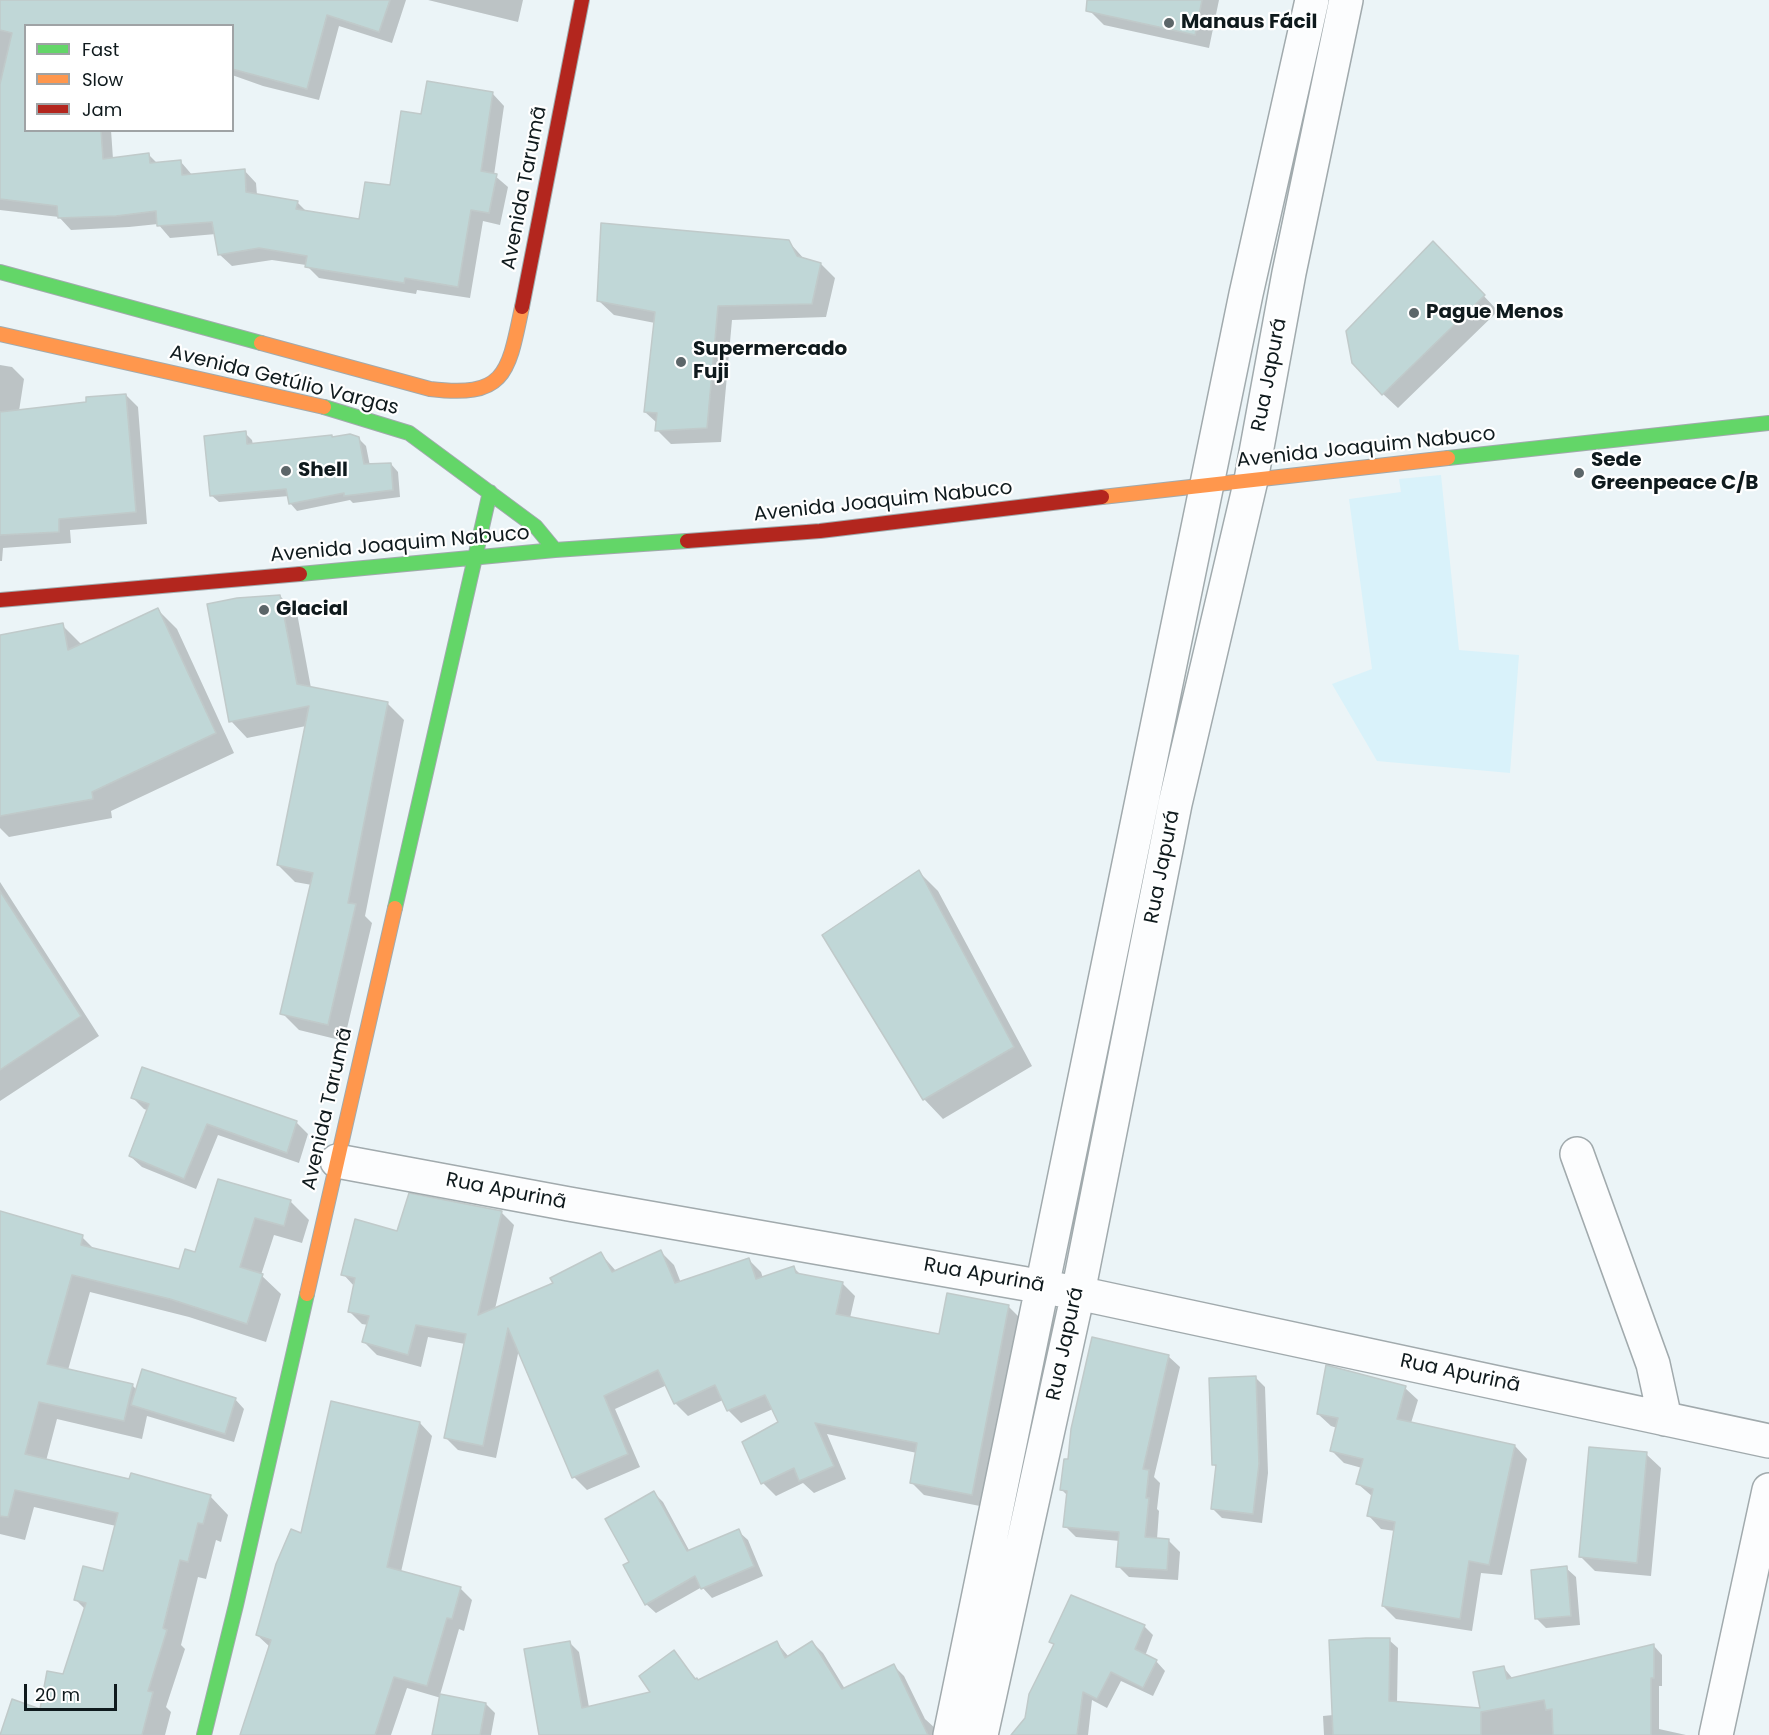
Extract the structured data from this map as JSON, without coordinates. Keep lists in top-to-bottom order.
{
  "streets": {
    "main road": ["Avenida Tarumã", "Avenida Getúlio Vargas", "Avenida Joaquim Nabuco"],
    "street": ["Rua Japurá", "Rua Apurinã"]
  },
  "crossings": [
    ["Avenida Tarumã", "Avenida Getúlio Vargas"],
    ["Avenida Tarumã", "Avenida Joaquim Nabuco"],
    ["Avenida Tarumã", "Rua Apurinã"],
    ["Rua Japurá", "Avenida Joaquim Nabuco"],
    ["Rua Japurá", "Rua Apurinã"],
    ["Avenida Getúlio Vargas", "Avenida Joaquim Nabuco"]
  ],
  "places": [
    "Manaus Fácil",
    "Pague Menos",
    "Supermercado Fuji",
    "Shell",
    "Sede Greenpeace C/B",
    "Glacial"
  ],
  "legend": ["Fast", "Slow", "Jam"],
  "scale_bar": "20 m"
}
